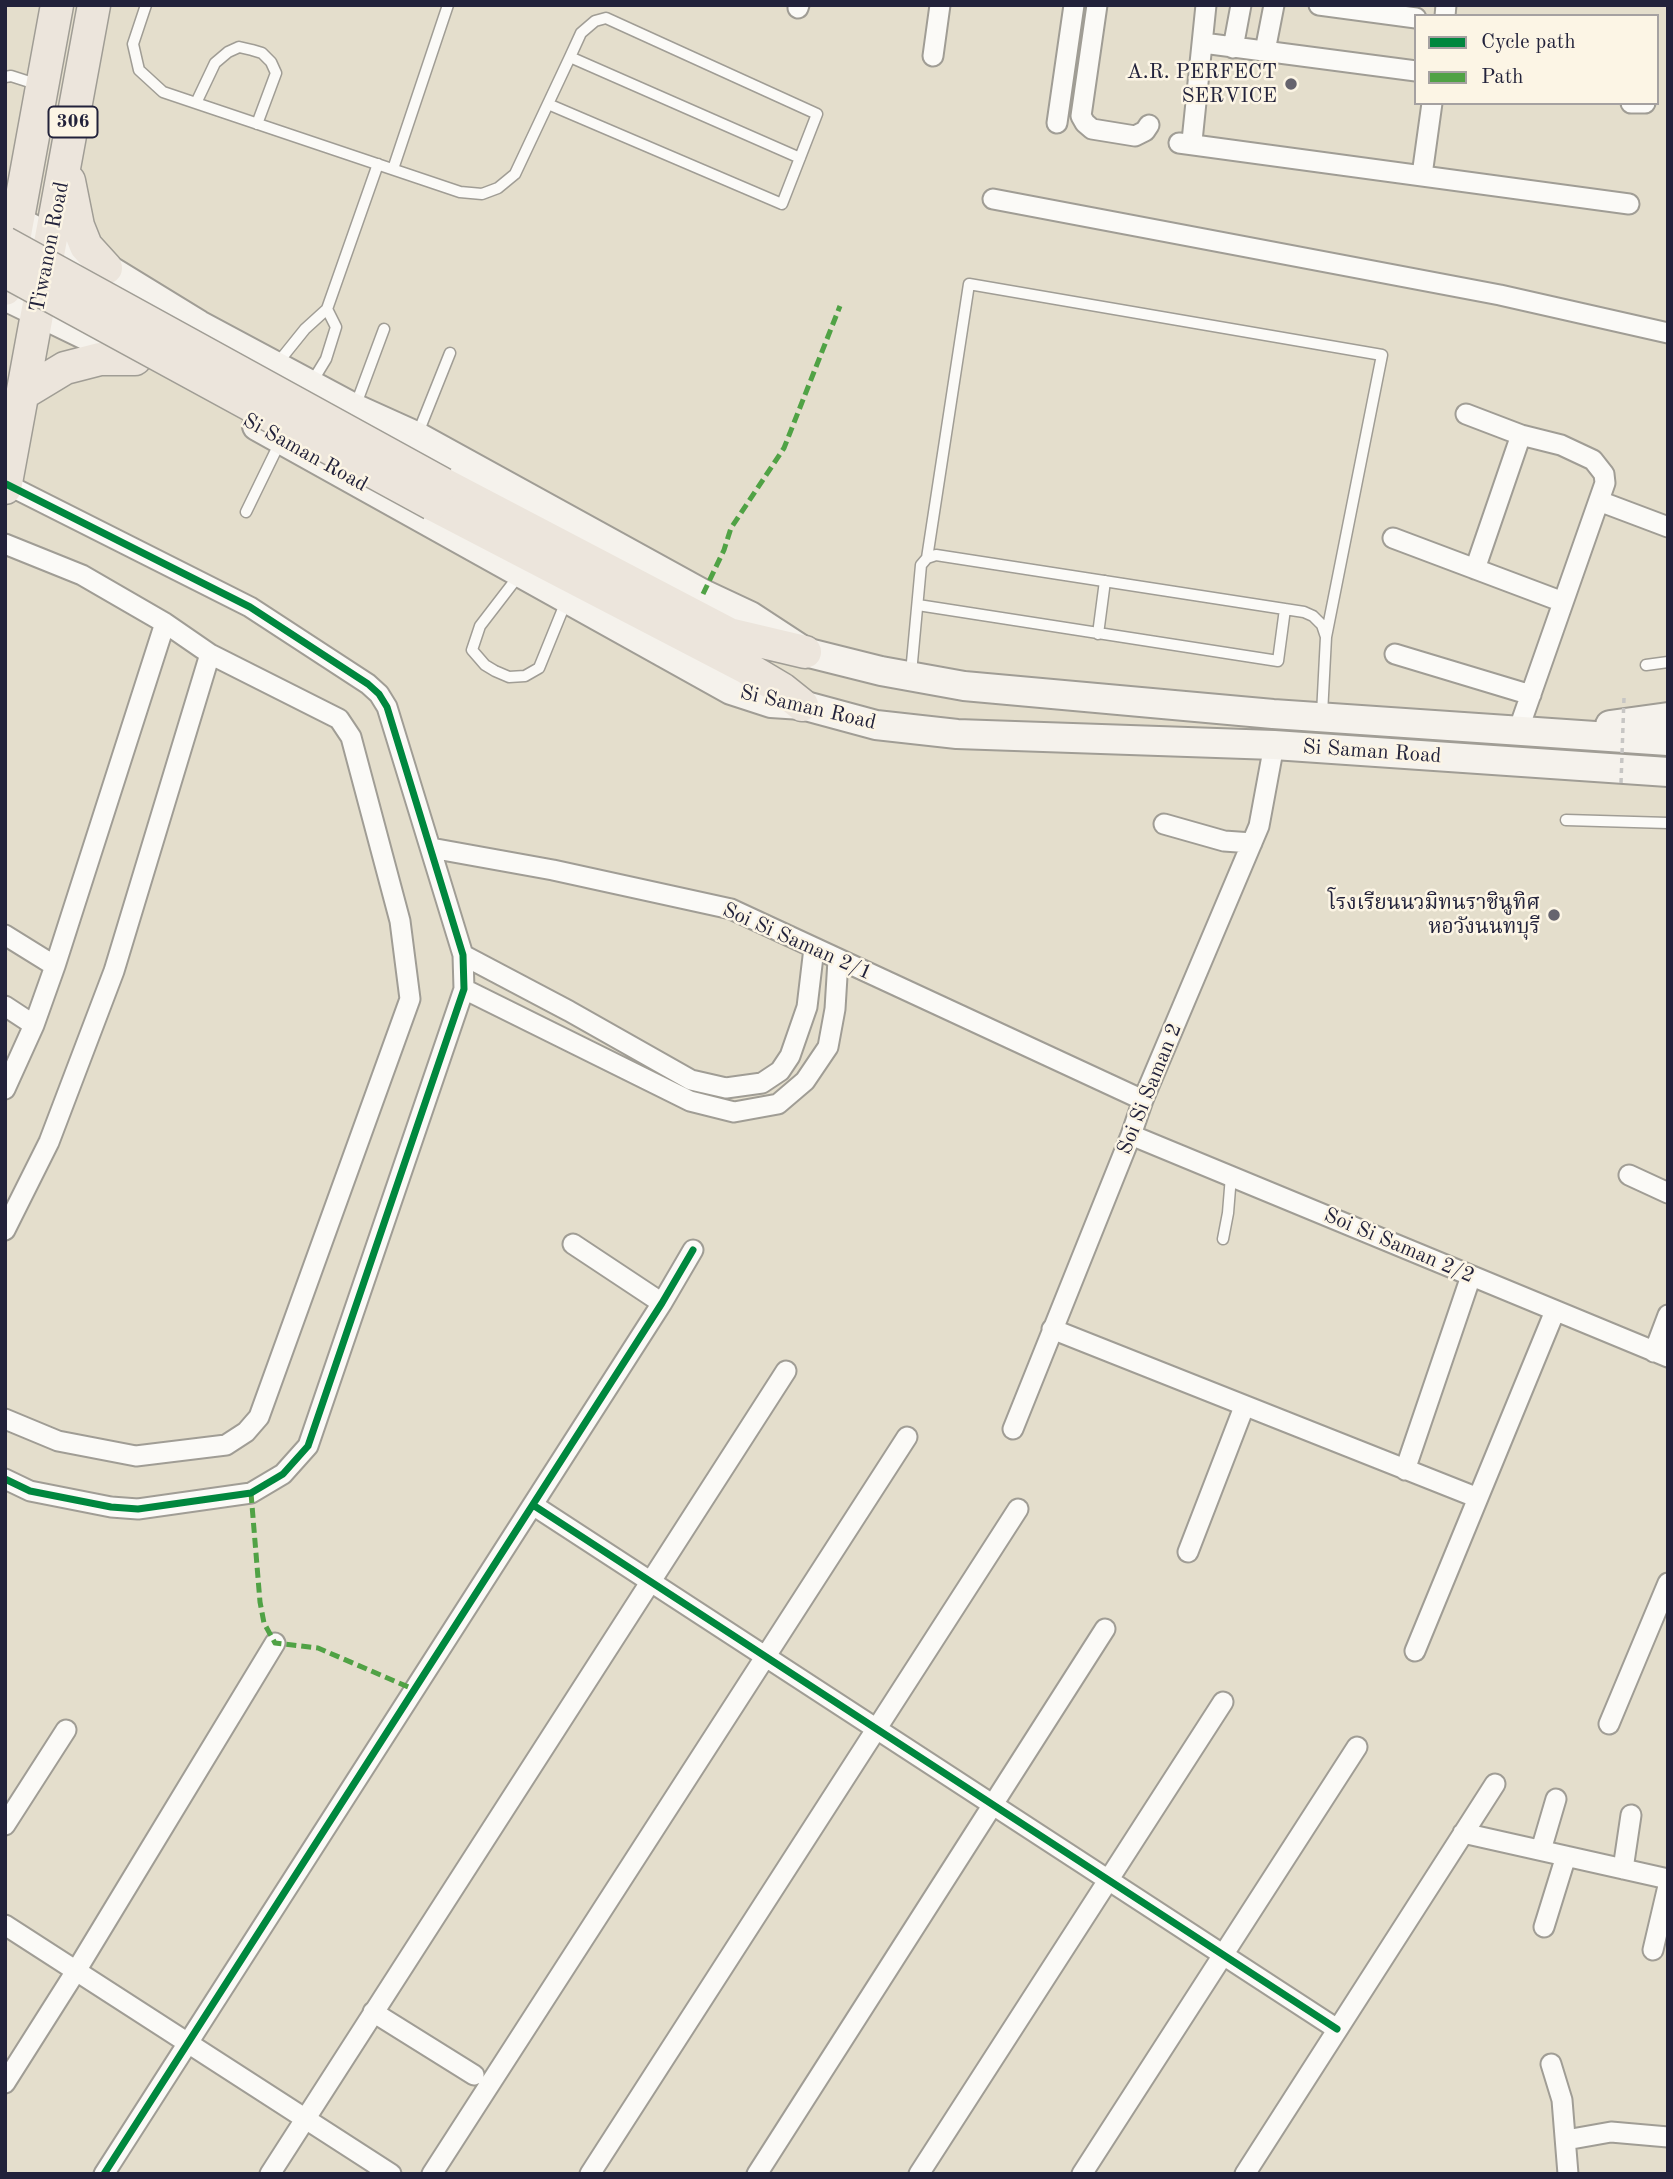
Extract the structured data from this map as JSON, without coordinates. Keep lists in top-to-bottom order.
{
  "streets": {
    "main road": ["306", "Tiwanon Road", "Si Saman Road"],
    "street": ["Soi Si Saman 2/1", "Soi Si Saman 2", "Soi Si Saman 2/2"]
  },
  "crossings": [
    ["Tiwanon Road", "Si Saman Road"],
    ["Si Saman Road", "Soi Si Saman 2"],
    ["Soi Si Saman 2/1", "Soi Si Saman 2"],
    ["Soi Si Saman 2", "Soi Si Saman 2/2"]
  ],
  "places": ["A.R. PERFECT SERVICE", "โรงเรียนนวมิทนราชินูทิศ หอวังนนทบุรี"],
  "legend": ["Cycle path", "Path"]
}
